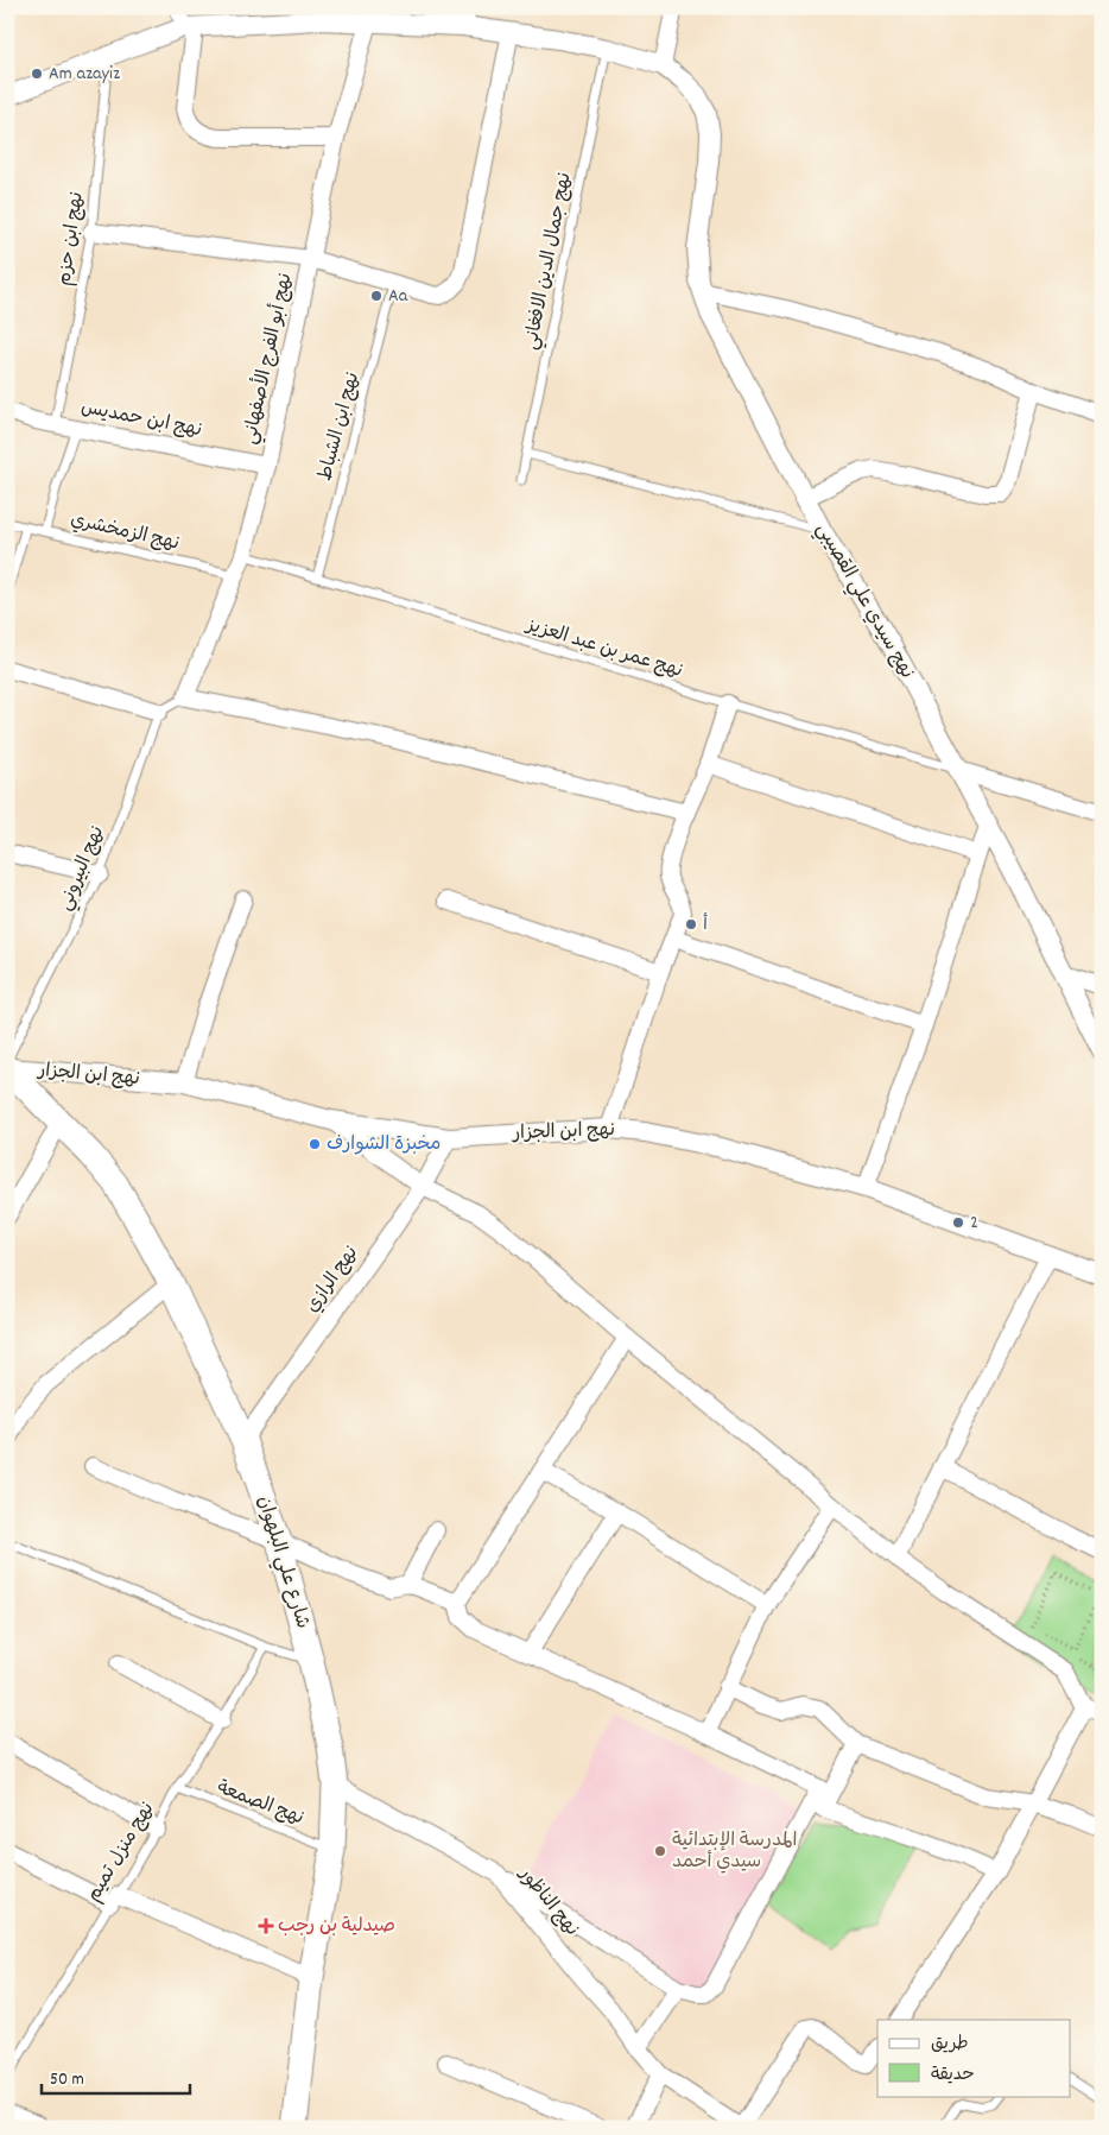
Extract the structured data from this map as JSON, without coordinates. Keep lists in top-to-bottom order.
{
  "streets": {
    "main road": ["شارع علي البلهوان"],
    "street": [
      "نهج أبو الفرج الأصفهاني",
      "نهج ابن حمديس",
      "نهج سيدي علي القصيبي",
      "نهج ابن الجزار",
      "نهج الرازي",
      "نهج الناظور"
    ],
    "lane": [
      "نهج ابن حزم",
      "نهج جمال الدين الافغاني",
      "نهج ابن الشباط",
      "نهج الزمخشري",
      "نهج عمر بن عبد العزيز",
      "نهج البيروني",
      "نهج الصمعة",
      "نهج منزل تميم"
    ]
  },
  "crossings": [
    ["نهج ابن حزم", "نهج ابن حمديس"],
    ["نهج أبو الفرج الأصفهاني", "نهج ابن حمديس"],
    ["نهج أبو الفرج الأصفهاني", "نهج الزمخشري"],
    ["نهج أبو الفرج الأصفهاني", "نهج عمر بن عبد العزيز"],
    ["نهج ابن الشباط", "نهج عمر بن عبد العزيز"],
    ["نهج سيدي علي القصيبي", "نهج عمر بن عبد العزيز"],
    ["نهج البيروني", "نهج ابن الجزار"],
    ["نهج البيروني", "شارع علي البلهوان"],
    ["نهج ابن الجزار", "نهج الرازي"],
    ["نهج ابن الجزار", "شارع علي البلهوان"],
    ["نهج الرازي", "شارع علي البلهوان"],
    ["شارع علي البلهوان", "نهج الصمعة"],
    ["شارع علي البلهوان", "نهج الناظور"],
    ["نهج الصمعة", "نهج منزل تميم"]
  ],
  "places": {
    "other": [
      "Am azayiz",
      "Aa",
      "أ",
      "مخبزة الشوارف",
      "2",
      "المدرسة الإبتدائية سيدي أحمد"
    ],
    "health": ["صيدلية بن رجب"]
  },
  "legend": ["طريق", "حديقة"],
  "scale_bar": "50 m"
}
